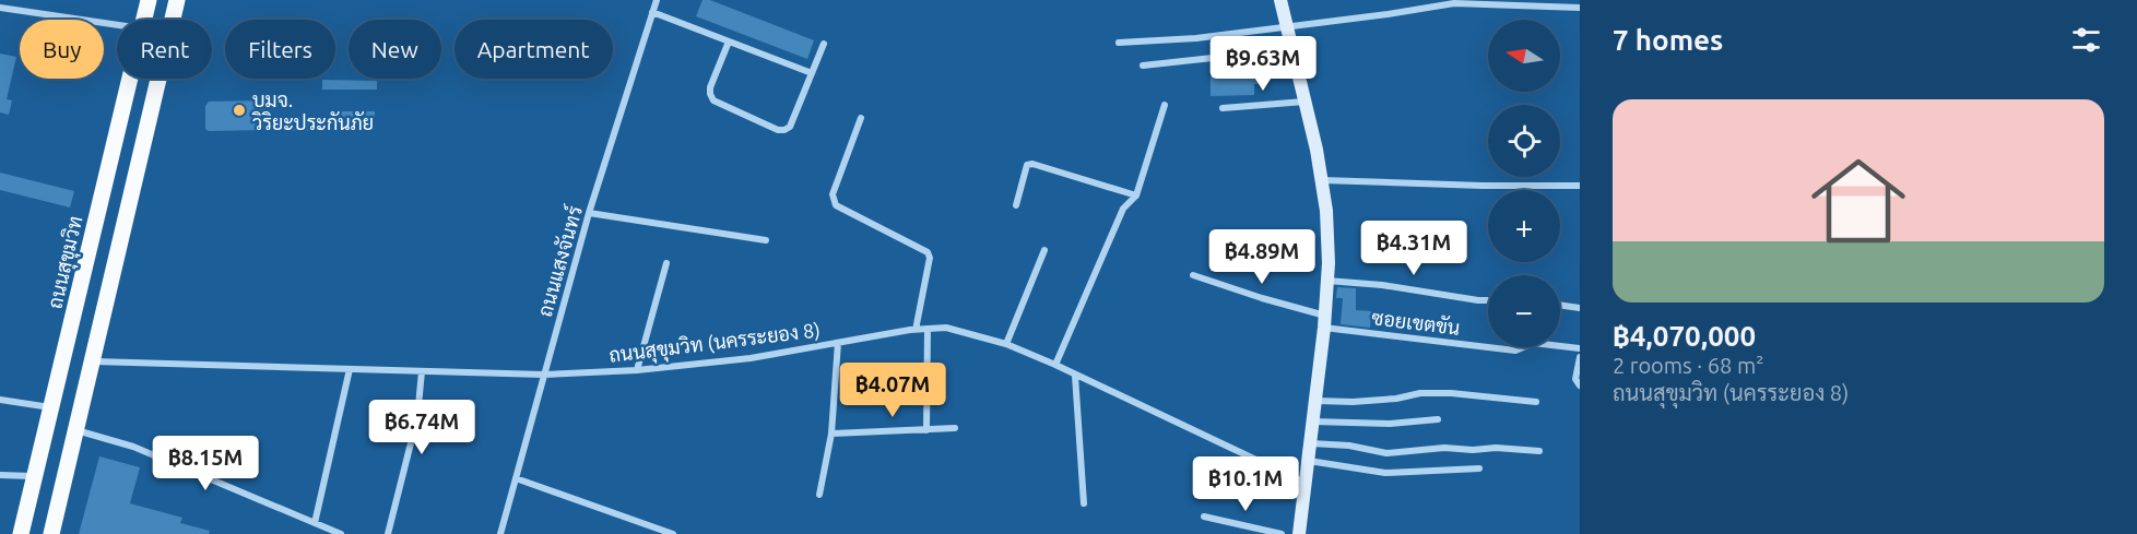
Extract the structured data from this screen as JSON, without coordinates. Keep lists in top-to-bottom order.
{
  "streets": {
    "main road": ["ถนนสุขุมวิท"],
    "street": ["ถนนแสงจันทร์", "ซอยเขตขัน", "ถนนสุขุมวิท (นครระยอง 8)"]
  },
  "crossings": [
    ["ถนนแสงจันทร์", "ถนนสุขุมวิท (นครระยอง 8)"]
  ],
  "places": ["บมจ. วิริยะประกันภัย"],
  "north": "left",
  "page": {
    "heading": "7 homes",
    "map_buttons": ["+", "−"],
    "chip": [
      "Buy",
      "Rent",
      "Filters",
      "New",
      "Apartment"
    ],
    "price": [
      "฿9.63M",
      "฿4.31M",
      "฿4.89M",
      "฿4.07M",
      "฿6.74M",
      "฿8.15M",
      "฿10.1M"
    ],
    "list": [
      {
        "name": "฿4,070,000",
        "note": "2 rooms · 68 m² · ถนนสุขุมวิท (นครระยอง 8)"
      }
    ]
  }
}
